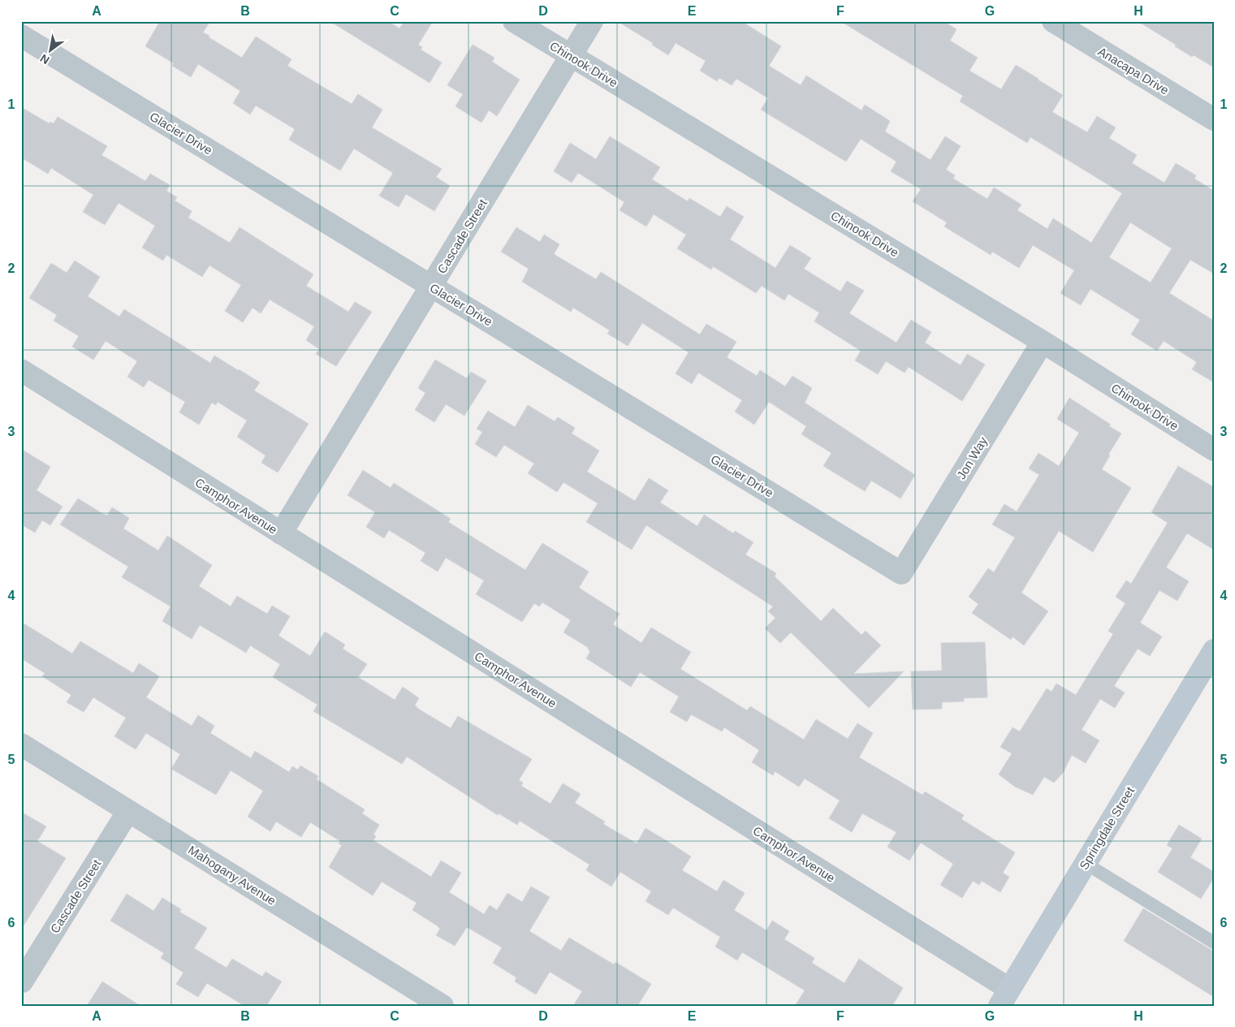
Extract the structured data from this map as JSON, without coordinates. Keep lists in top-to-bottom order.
{
  "streets": {
    "main road": ["Springdale Street"],
    "street": [
      "Chinook Drive",
      "Anacapa Drive",
      "Glacier Drive",
      "Cascade Street",
      "Jon Way",
      "Camphor Avenue",
      "Mahogany Avenue"
    ]
  },
  "crossings": [
    ["Chinook Drive", "Cascade Street"],
    ["Chinook Drive", "Jon Way"],
    ["Glacier Drive", "Cascade Street"],
    ["Glacier Drive", "Jon Way"],
    ["Cascade Street", "Camphor Avenue"],
    ["Cascade Street", "Mahogany Avenue"],
    ["Camphor Avenue", "Springdale Street"]
  ],
  "north": "bottom left",
  "grid": {
    "columns": [
      "A",
      "B",
      "C",
      "D",
      "E",
      "F",
      "G",
      "H"
    ],
    "rows": [
      "1",
      "2",
      "3",
      "4",
      "5",
      "6"
    ]
  }
}
